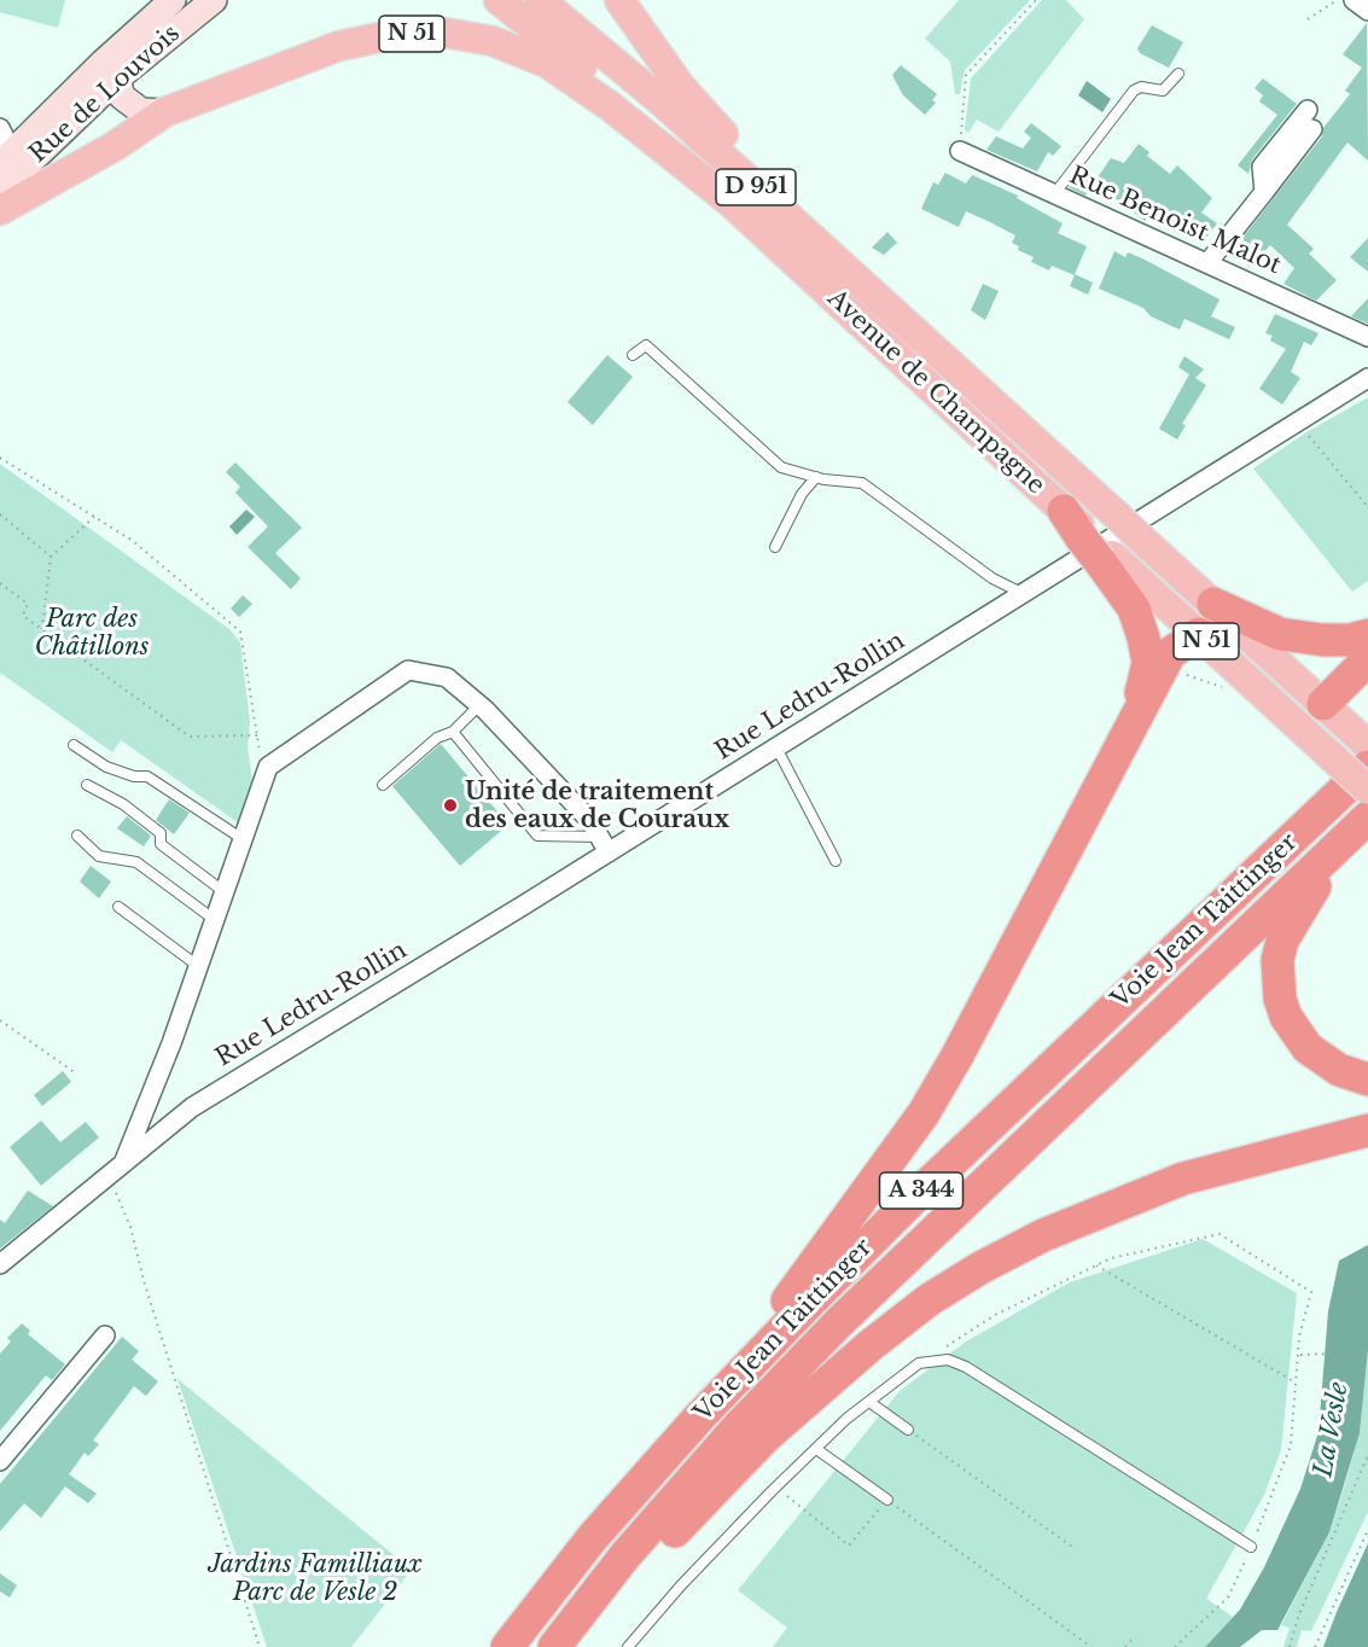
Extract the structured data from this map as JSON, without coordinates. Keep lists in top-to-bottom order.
{
  "streets": {
    "highway": ["Voie Jean Taittinger", "A 344"],
    "main road": ["N 51", "D 951", "Avenue de Champagne"],
    "street": ["Rue de Louvois", "Rue Benoist Malot", "Rue Ledru-Rollin"]
  },
  "crossings": [
    ["N 51", "Avenue de Champagne"]
  ],
  "water": ["La Vesle"],
  "parks": ["Parc des Châtillons", "Jardins Familliaux Parc de Vesle 2"],
  "places": ["Unité de traitement des eaux de Couraux"]
}
